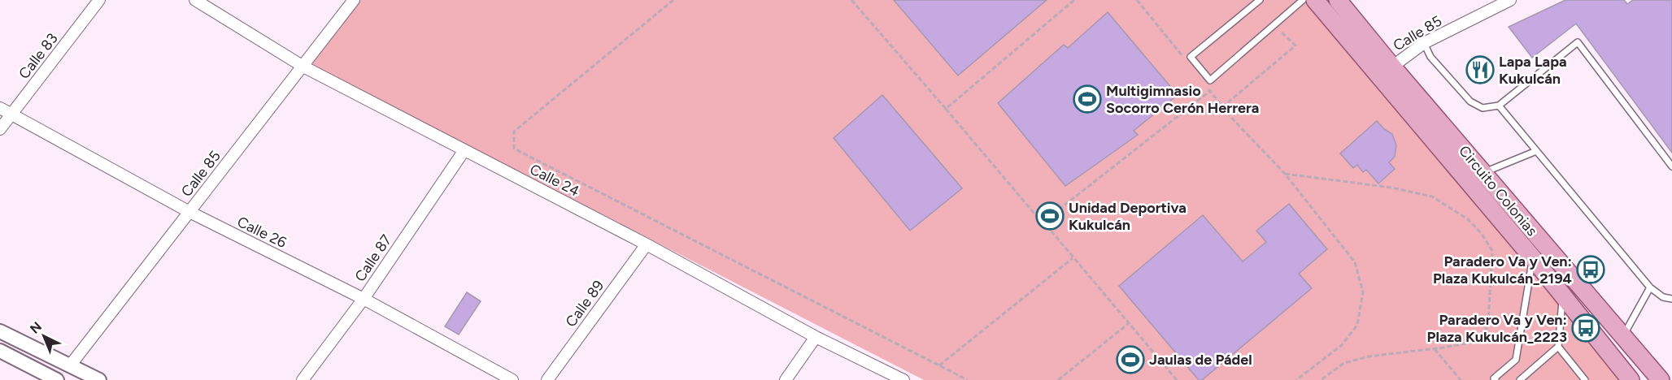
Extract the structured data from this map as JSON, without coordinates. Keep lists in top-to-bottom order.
{
  "streets": {
    "main road": ["Circuito Colonias"],
    "street": [
      "Calle 85",
      "Calle 83",
      "Calle 24",
      "Calle 26",
      "Calle 87",
      "Calle 89"
    ]
  },
  "crossings": [
    ["Calle 85", "Calle 24"],
    ["Calle 85", "Circuito Colonias"],
    ["Calle 85", "Calle 26"],
    ["Calle 83", "Calle 26"],
    ["Calle 24", "Calle 87"],
    ["Calle 24", "Calle 89"],
    ["Calle 26", "Calle 87"]
  ],
  "places": {
    "restaurant": ["Lapa Lapa Kukulcán"],
    "sports": ["Multigimnasio Socorro Cerón Herrera", "Unidad Deportiva Kukulcán", "Jaulas de Pádel"],
    "bus stop": ["Paradero Va y Ven: Plaza Kukulcán_2194", "Paradero Va y Ven: Plaza Kukulcán_2223"]
  },
  "north": "top left"
}
